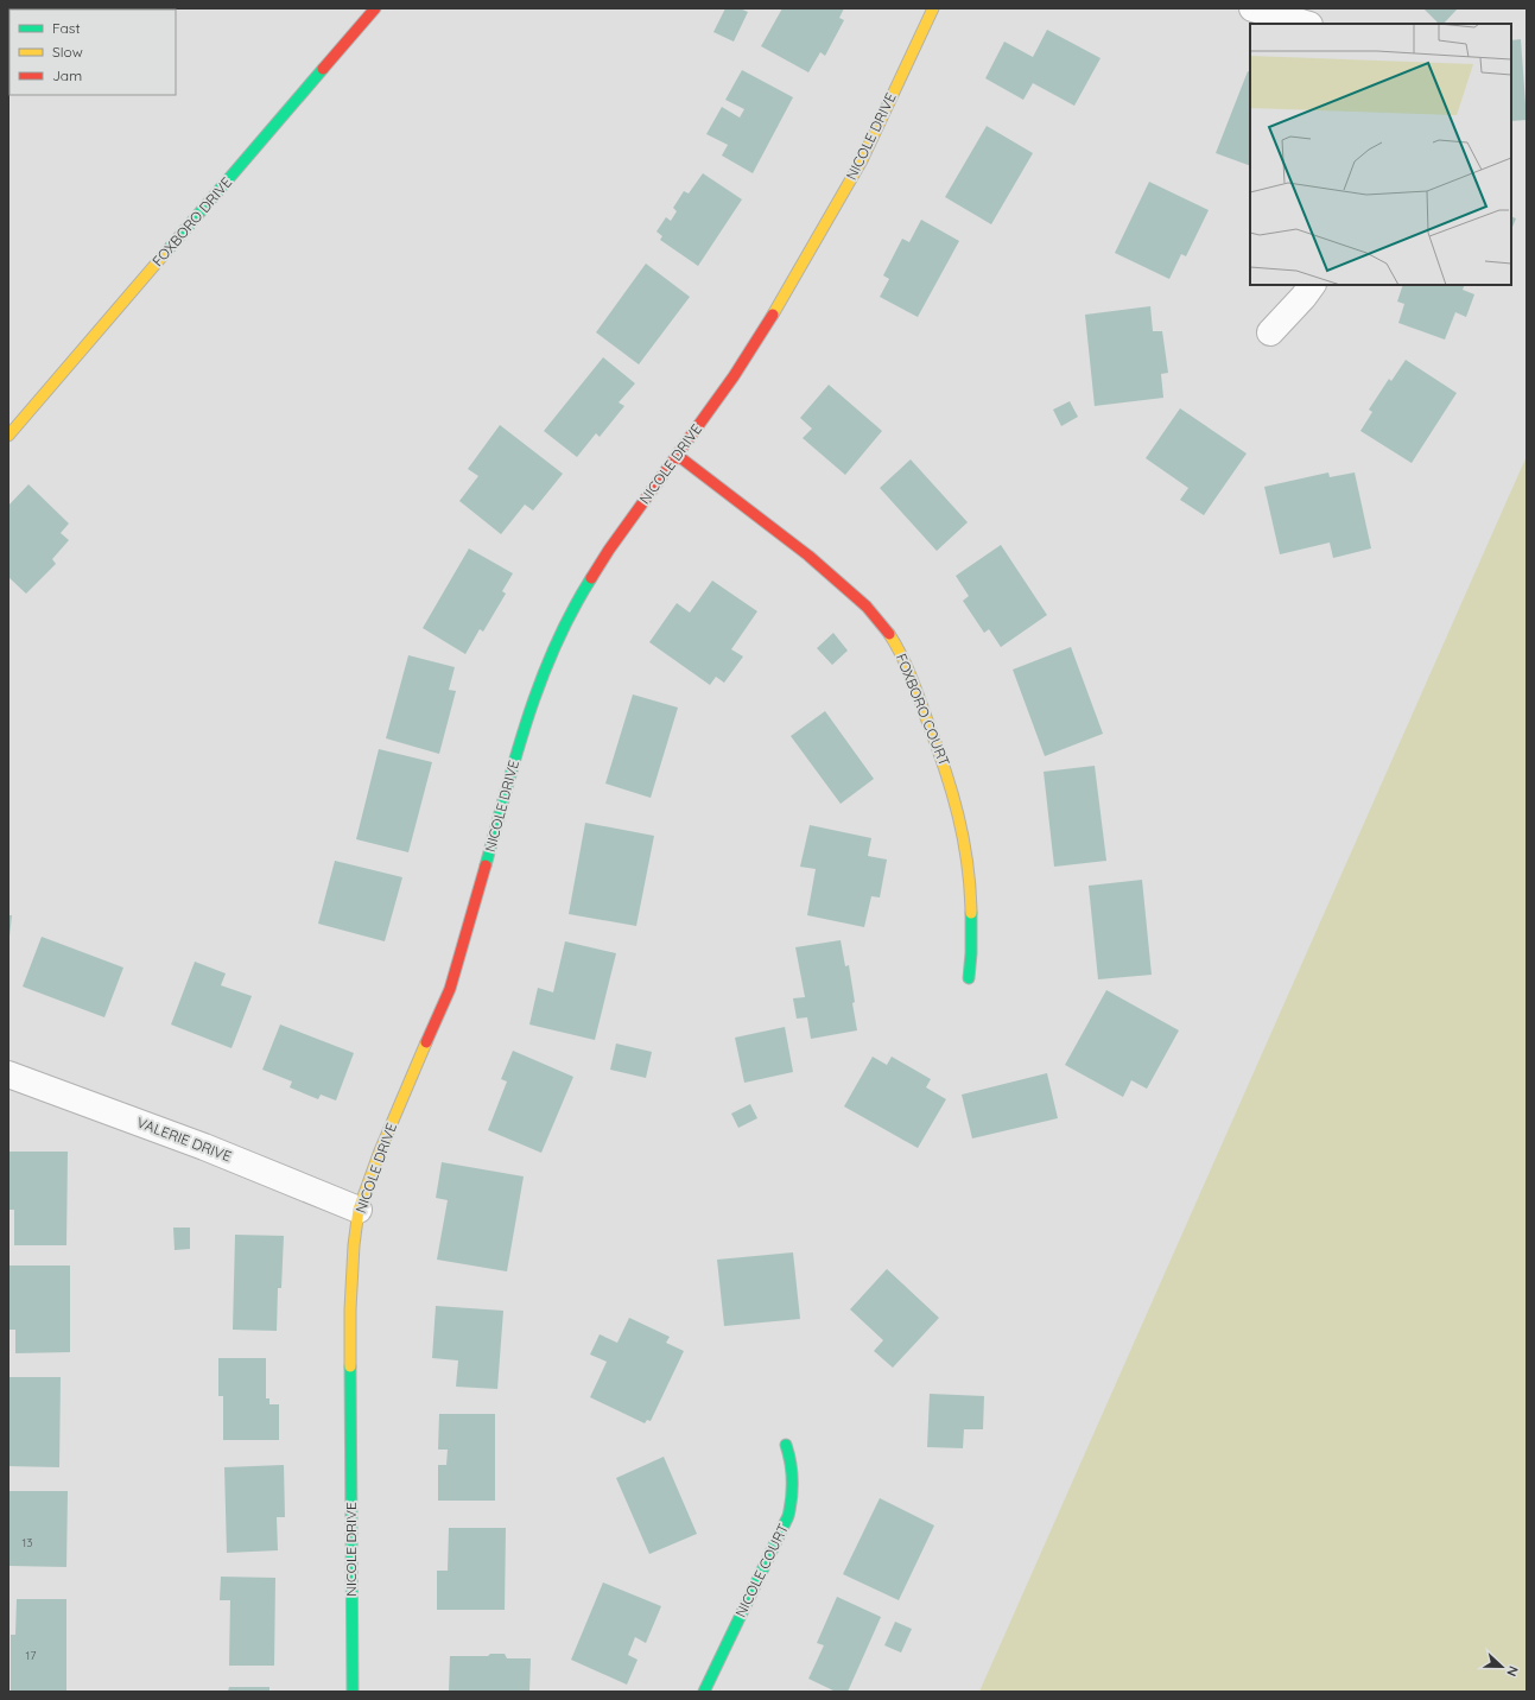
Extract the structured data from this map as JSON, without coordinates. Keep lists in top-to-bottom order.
{
  "streets": {
    "street": [
      "NICOLE DRIVE",
      "FOXBORO DRIVE",
      "FOXBORO COURT",
      "VALERIE DRIVE",
      "NICOLE COURT"
    ]
  },
  "crossings": [
    ["NICOLE DRIVE", "FOXBORO COURT"],
    ["NICOLE DRIVE", "VALERIE DRIVE"]
  ],
  "house_numbers": ["13", "17"],
  "legend": ["Fast", "Slow", "Jam"],
  "north": "right"
}
